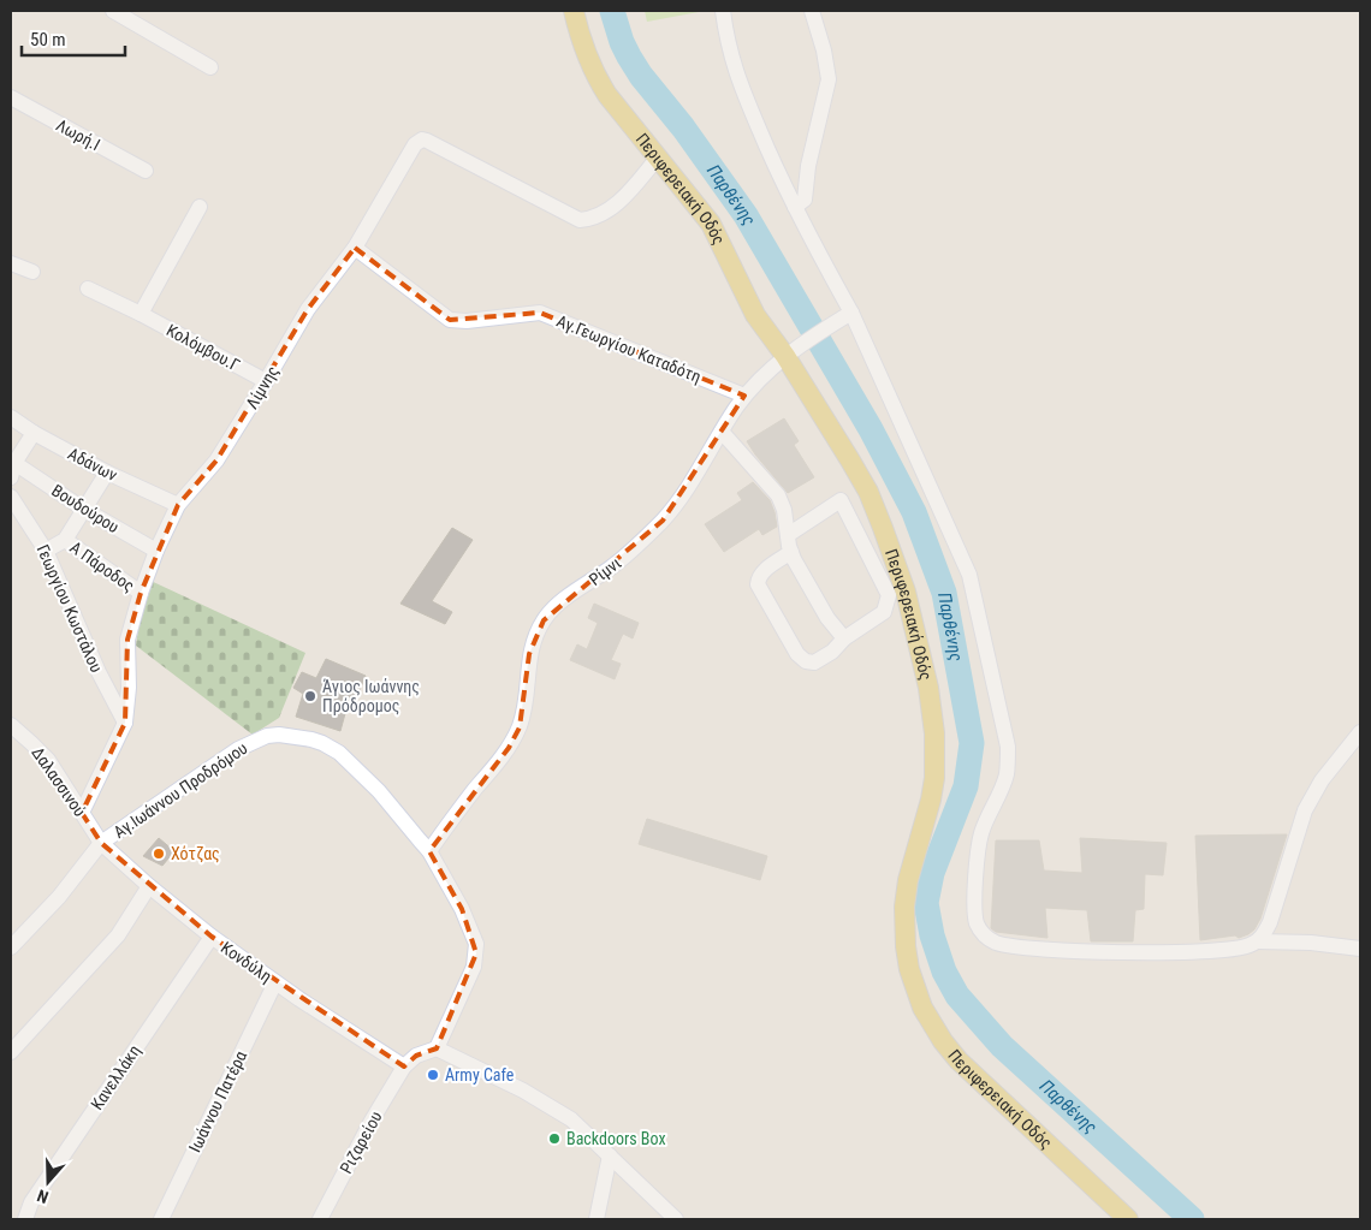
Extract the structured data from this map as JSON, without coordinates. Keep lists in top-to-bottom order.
{
  "streets": {
    "main road": ["Περιφερειακή Οδός"],
    "street": [
      "Λωρή.Ι",
      "Κολόμβου.Γ",
      "Αγ.Γεωργίου Καταδότη",
      "Λίμνης",
      "Αδάνων",
      "Βουδούρου",
      "Α Πάροδος",
      "Ρίμνι",
      "Γεωργίου Κωστάλου",
      "Δαλασσινού",
      "Αγ.Ιωάννου Προδρόμου",
      "Κονδύλη",
      "Κανελλάκη",
      "Ιωάννου Πατέρα",
      "Ριζαρείου"
    ]
  },
  "crossings": [
    ["Περιφερειακή Οδός", "Λίμνης"],
    ["Περιφερειακή Οδός", "Ρίμνι"],
    ["Κολόμβου.Γ", "Λίμνης"],
    ["Αγ.Γεωργίου Καταδότη", "Λίμνης"],
    ["Αγ.Γεωργίου Καταδότη", "Ρίμνι"],
    ["Λίμνης", "Αδάνων"],
    ["Λίμνης", "Βουδούρου"],
    ["Λίμνης", "Α Πάροδος"],
    ["Λίμνης", "Γεωργίου Κωστάλου"],
    ["Λίμνης", "Δαλασσινού"],
    ["Ρίμνι", "Αγ.Ιωάννου Προδρόμου"],
    ["Δαλασσινού", "Αγ.Ιωάννου Προδρόμου"],
    ["Δαλασσινού", "Κονδύλη"],
    ["Αγ.Ιωάννου Προδρόμου", "Κονδύλη"],
    ["Κονδύλη", "Κανελλάκη"],
    ["Κονδύλη", "Ιωάννου Πατέρα"],
    ["Κονδύλη", "Ριζαρείου"]
  ],
  "water": ["Παρθένης"],
  "places": [
    "Άγιος Ιωάννης Πρόδρομος",
    "Χότζας",
    "Army Cafe",
    "Backdoors Box"
  ],
  "scale_bar": "50 m",
  "north": "bottom"
}
